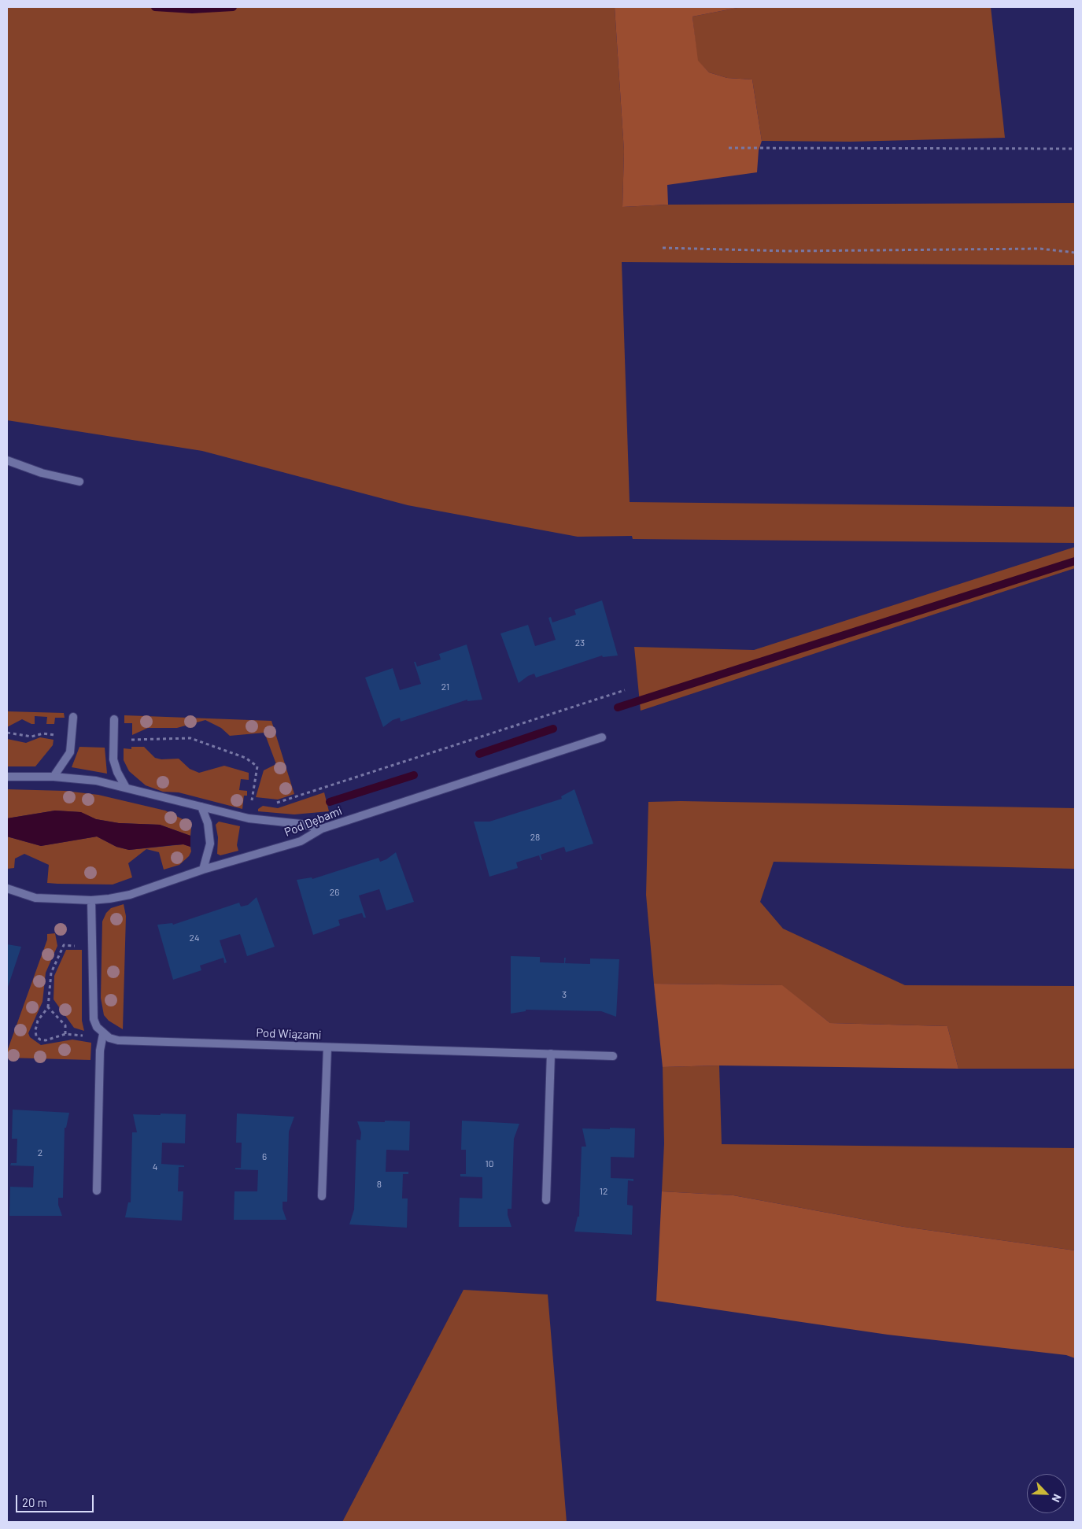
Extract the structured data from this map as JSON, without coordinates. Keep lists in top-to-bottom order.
{
  "streets": {
    "street": ["Pod Dębami", "Pod Wiązami"]
  },
  "house_numbers": [
    "23",
    "21",
    "28",
    "26",
    "24",
    "3",
    "2",
    "6",
    "10",
    "4",
    "8",
    "12"
  ],
  "scale_bar": "20 m",
  "north": "bottom right"
}
